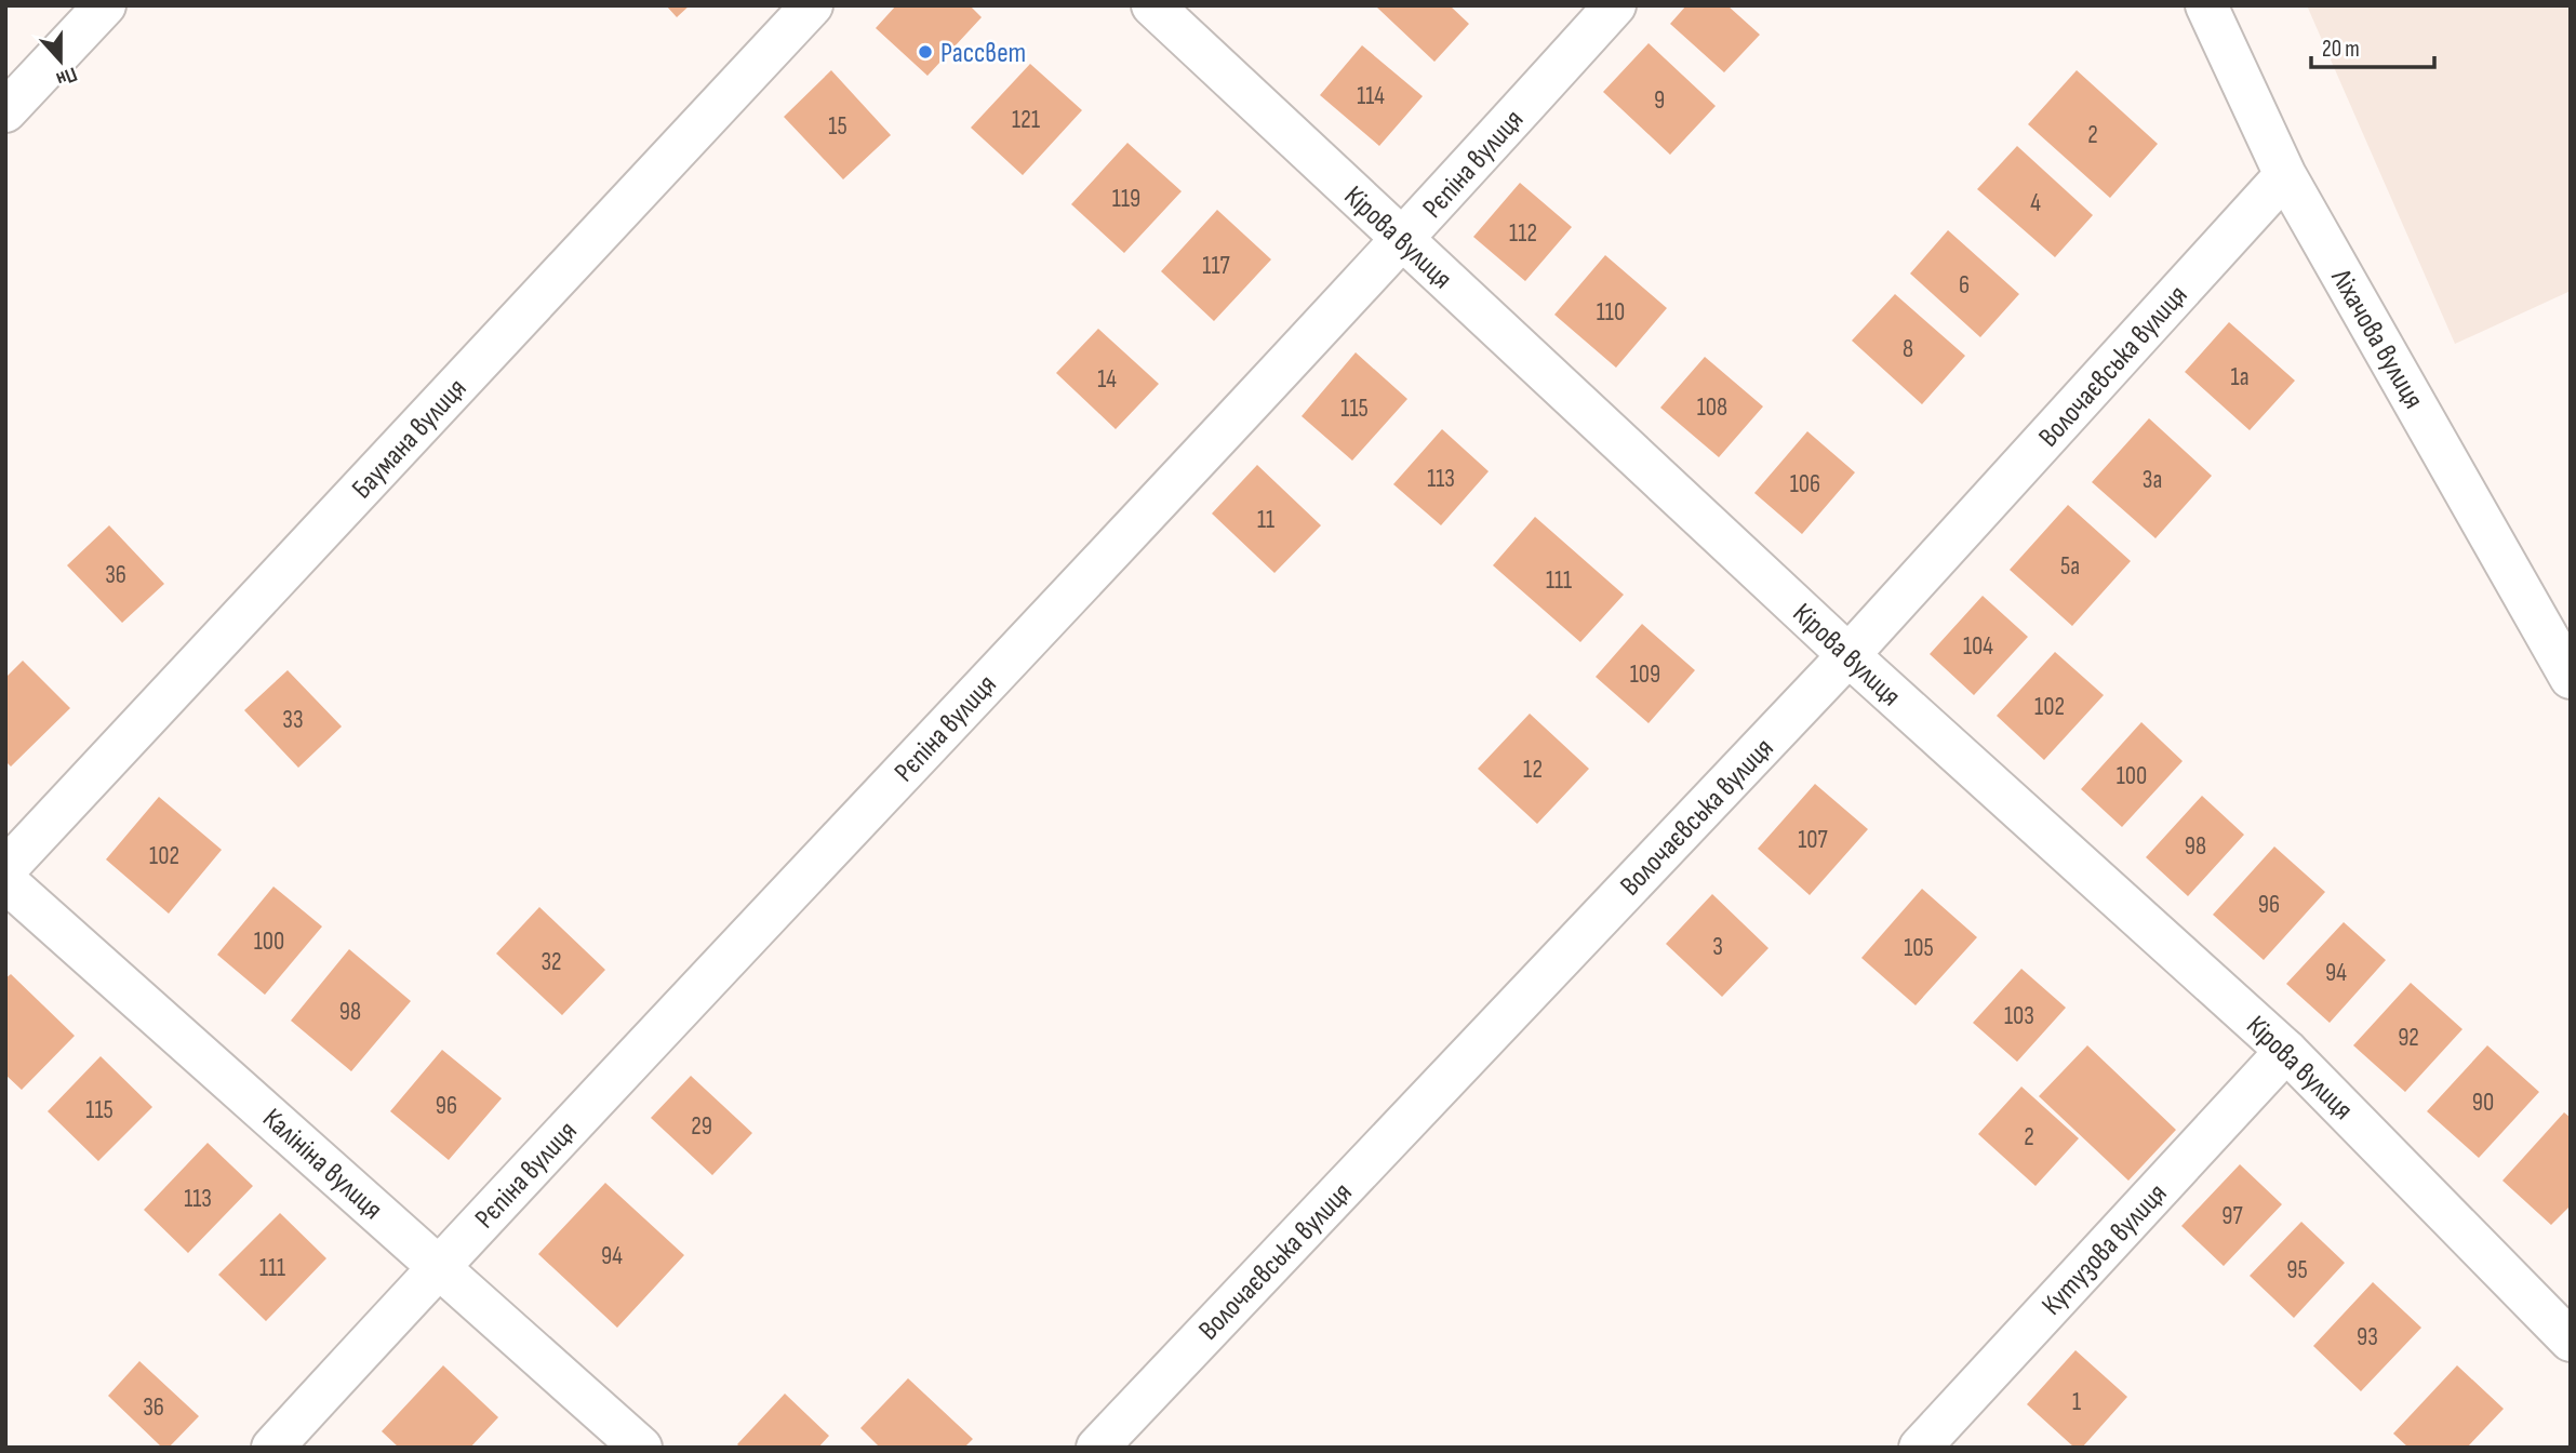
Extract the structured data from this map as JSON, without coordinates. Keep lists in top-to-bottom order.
{
  "streets": {
    "street": [
      "Рєпіна вулиця",
      "Кірова вулиця",
      "Ліхачова вулиця",
      "Волочаєвська вулиця",
      "Баумана вулиця",
      "Калініна вулиця",
      "Кутузова вулиця"
    ]
  },
  "crossings": [
    ["Рєпіна вулиця", "Кірова вулиця"],
    ["Рєпіна вулиця", "Калініна вулиця"],
    ["Кірова вулиця", "Волочаєвська вулиця"],
    ["Кірова вулиця", "Кутузова вулиця"],
    ["Ліхачова вулиця", "Волочаєвська вулиця"]
  ],
  "places": ["Рассвет"],
  "house_numbers": [
    "114",
    "9",
    "121",
    "15",
    "2",
    "119",
    "4",
    "112",
    "117",
    "6",
    "110",
    "8",
    "1а",
    "14",
    "108",
    "115",
    "113",
    "3а",
    "106",
    "11",
    "5а",
    "36",
    "111",
    "104",
    "109",
    "102",
    "33",
    "12",
    "100",
    "107",
    "98",
    "102",
    "96",
    "100",
    "3",
    "105",
    "32",
    "94",
    "98",
    "103",
    "92",
    "90",
    "96",
    "115",
    "29",
    "2",
    "113",
    "97",
    "94",
    "111",
    "95",
    "93",
    "1",
    "36"
  ],
  "scale_bar": "20 m",
  "north": "bottom"
}
